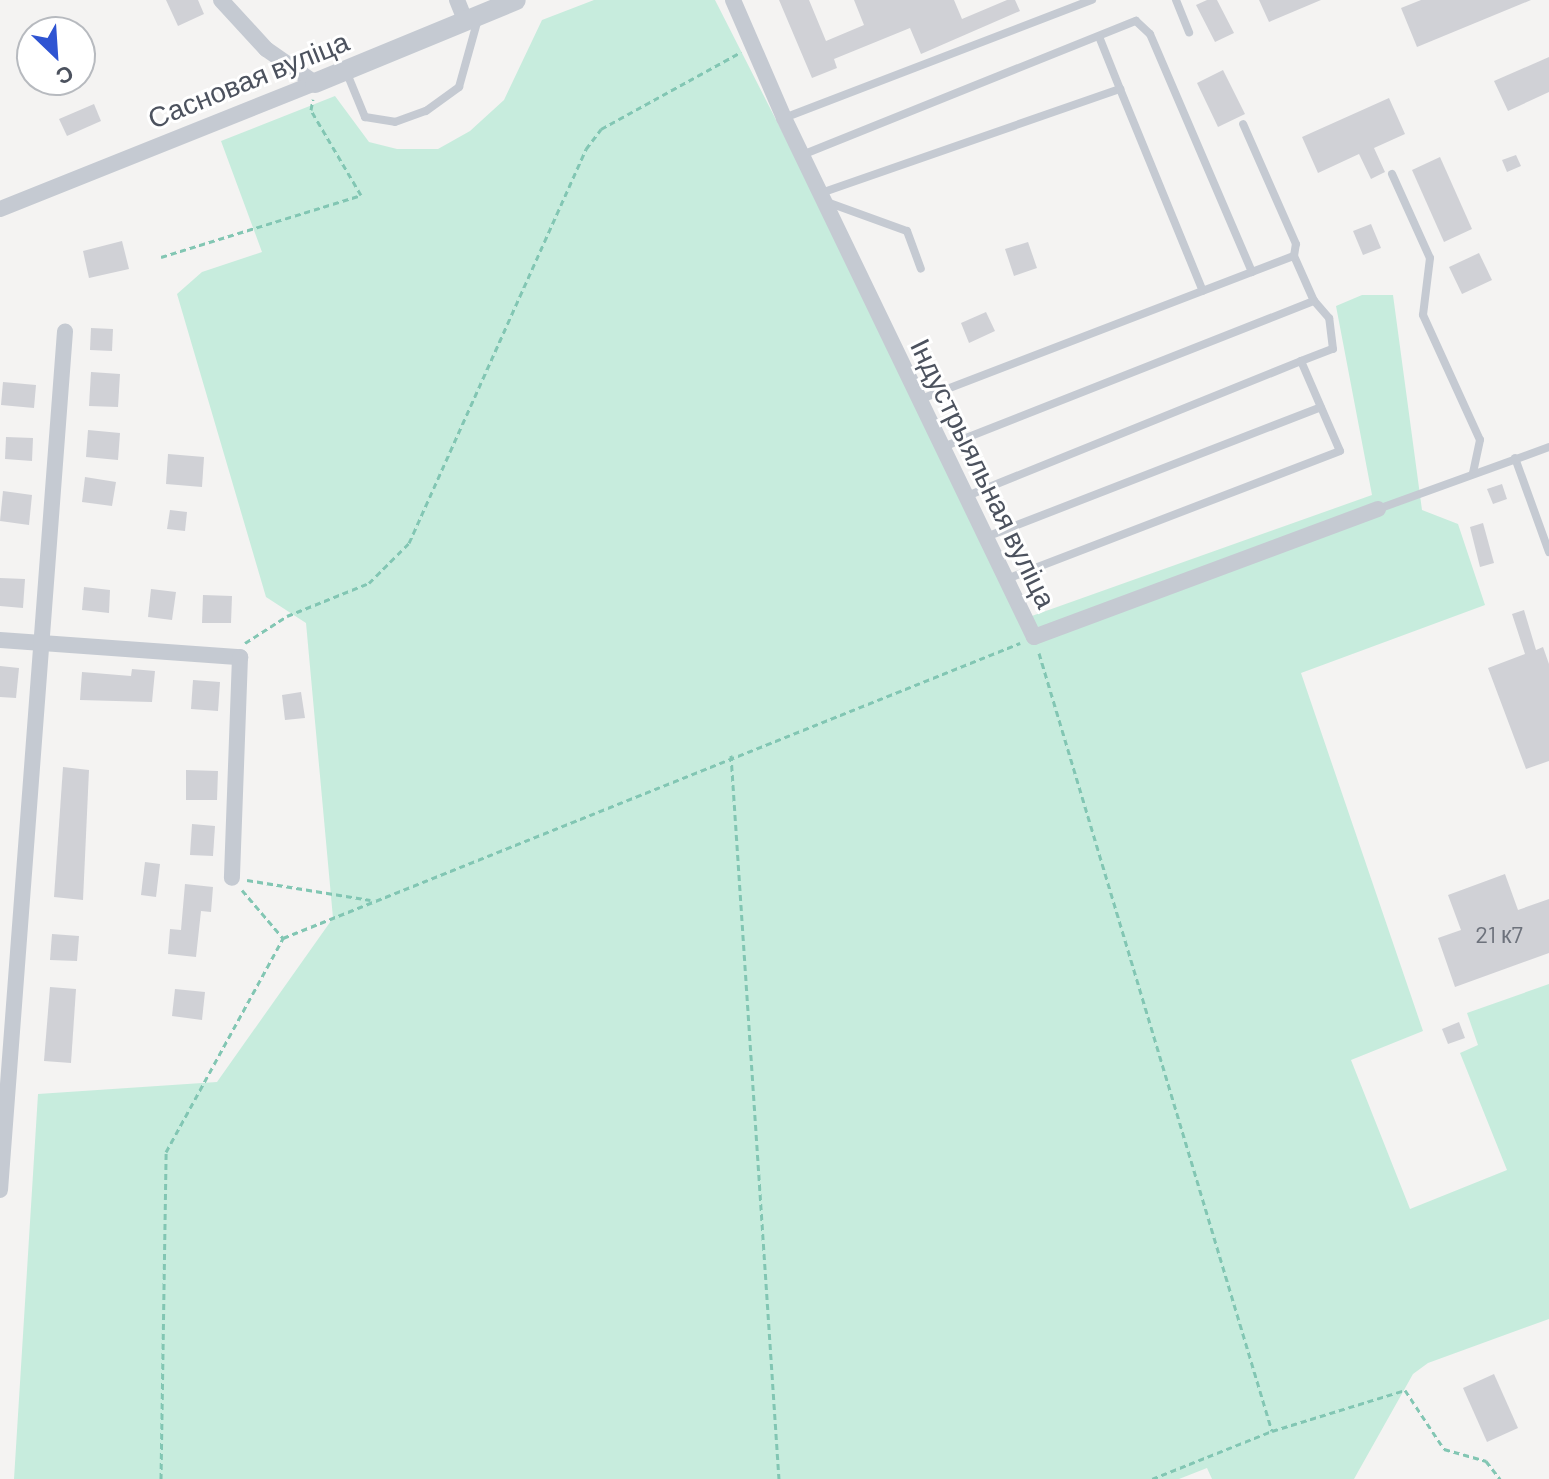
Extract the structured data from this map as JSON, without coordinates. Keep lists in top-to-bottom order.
{
  "streets": {
    "street": ["Сасновая вуліца", "Індустрыяльная вуліца"]
  },
  "house_numbers": ["21 к7"],
  "north": "bottom right"
}
